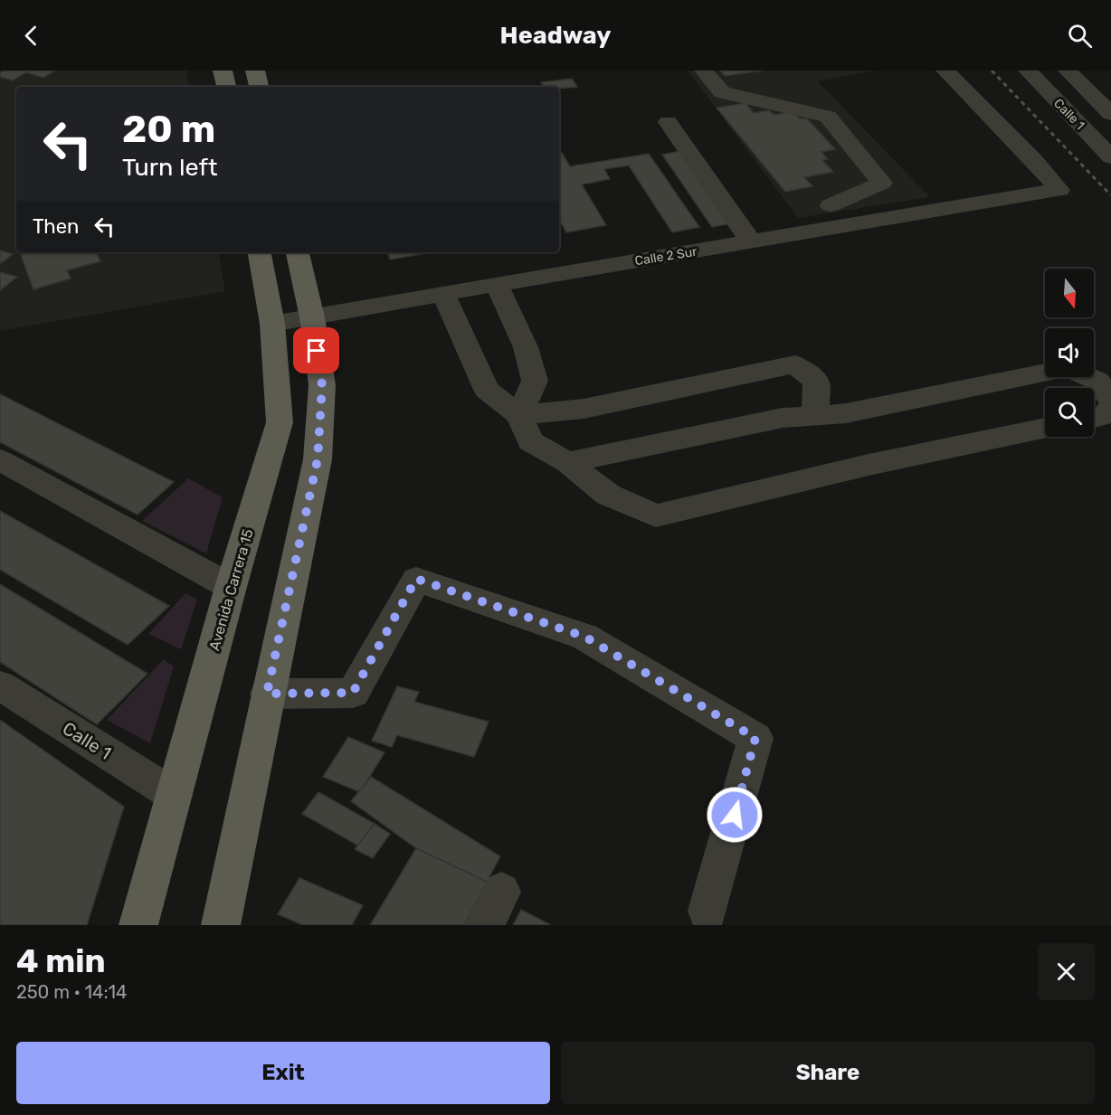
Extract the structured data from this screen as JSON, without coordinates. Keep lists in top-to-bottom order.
{
  "streets": {
    "main road": ["Avenida Carrera 15"],
    "street": ["Calle 1", "Calle 2 Sur"]
  },
  "crossings": [
    ["Calle 1", "Avenida Carrera 15"],
    ["Calle 2 Sur", "Avenida Carrera 15"]
  ],
  "north": "bottom",
  "page": {
    "header": "Headway",
    "turn": ["20 m", "Turn left"],
    "then": "Then",
    "heading": ["4 min", "250 m · 14:14"],
    "buttons": ["Exit", "Share"]
  }
}
